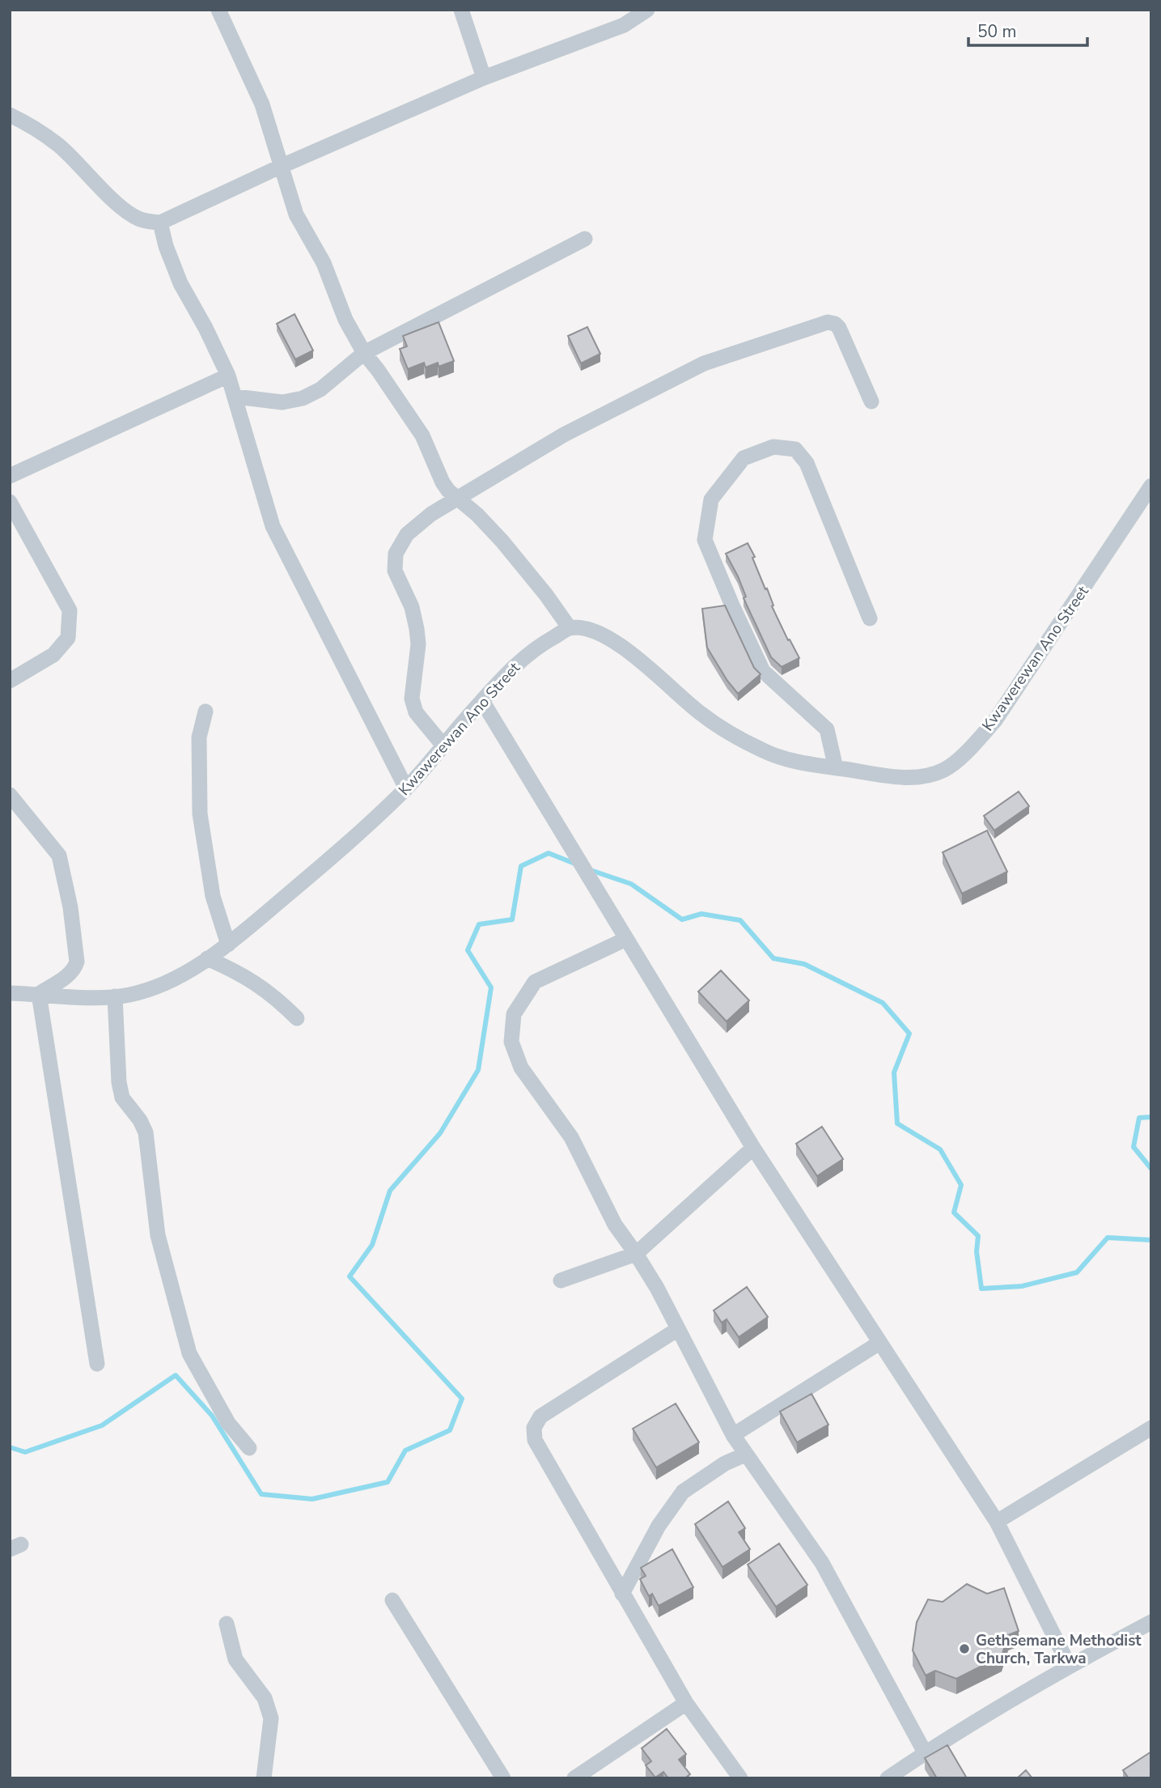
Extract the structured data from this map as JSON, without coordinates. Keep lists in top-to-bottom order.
{
  "streets": {
    "street": ["Kwawerewan Ano Street"]
  },
  "places": ["Gethsemane Methodist Church, Tarkwa"],
  "scale_bar": "50 m"
}
